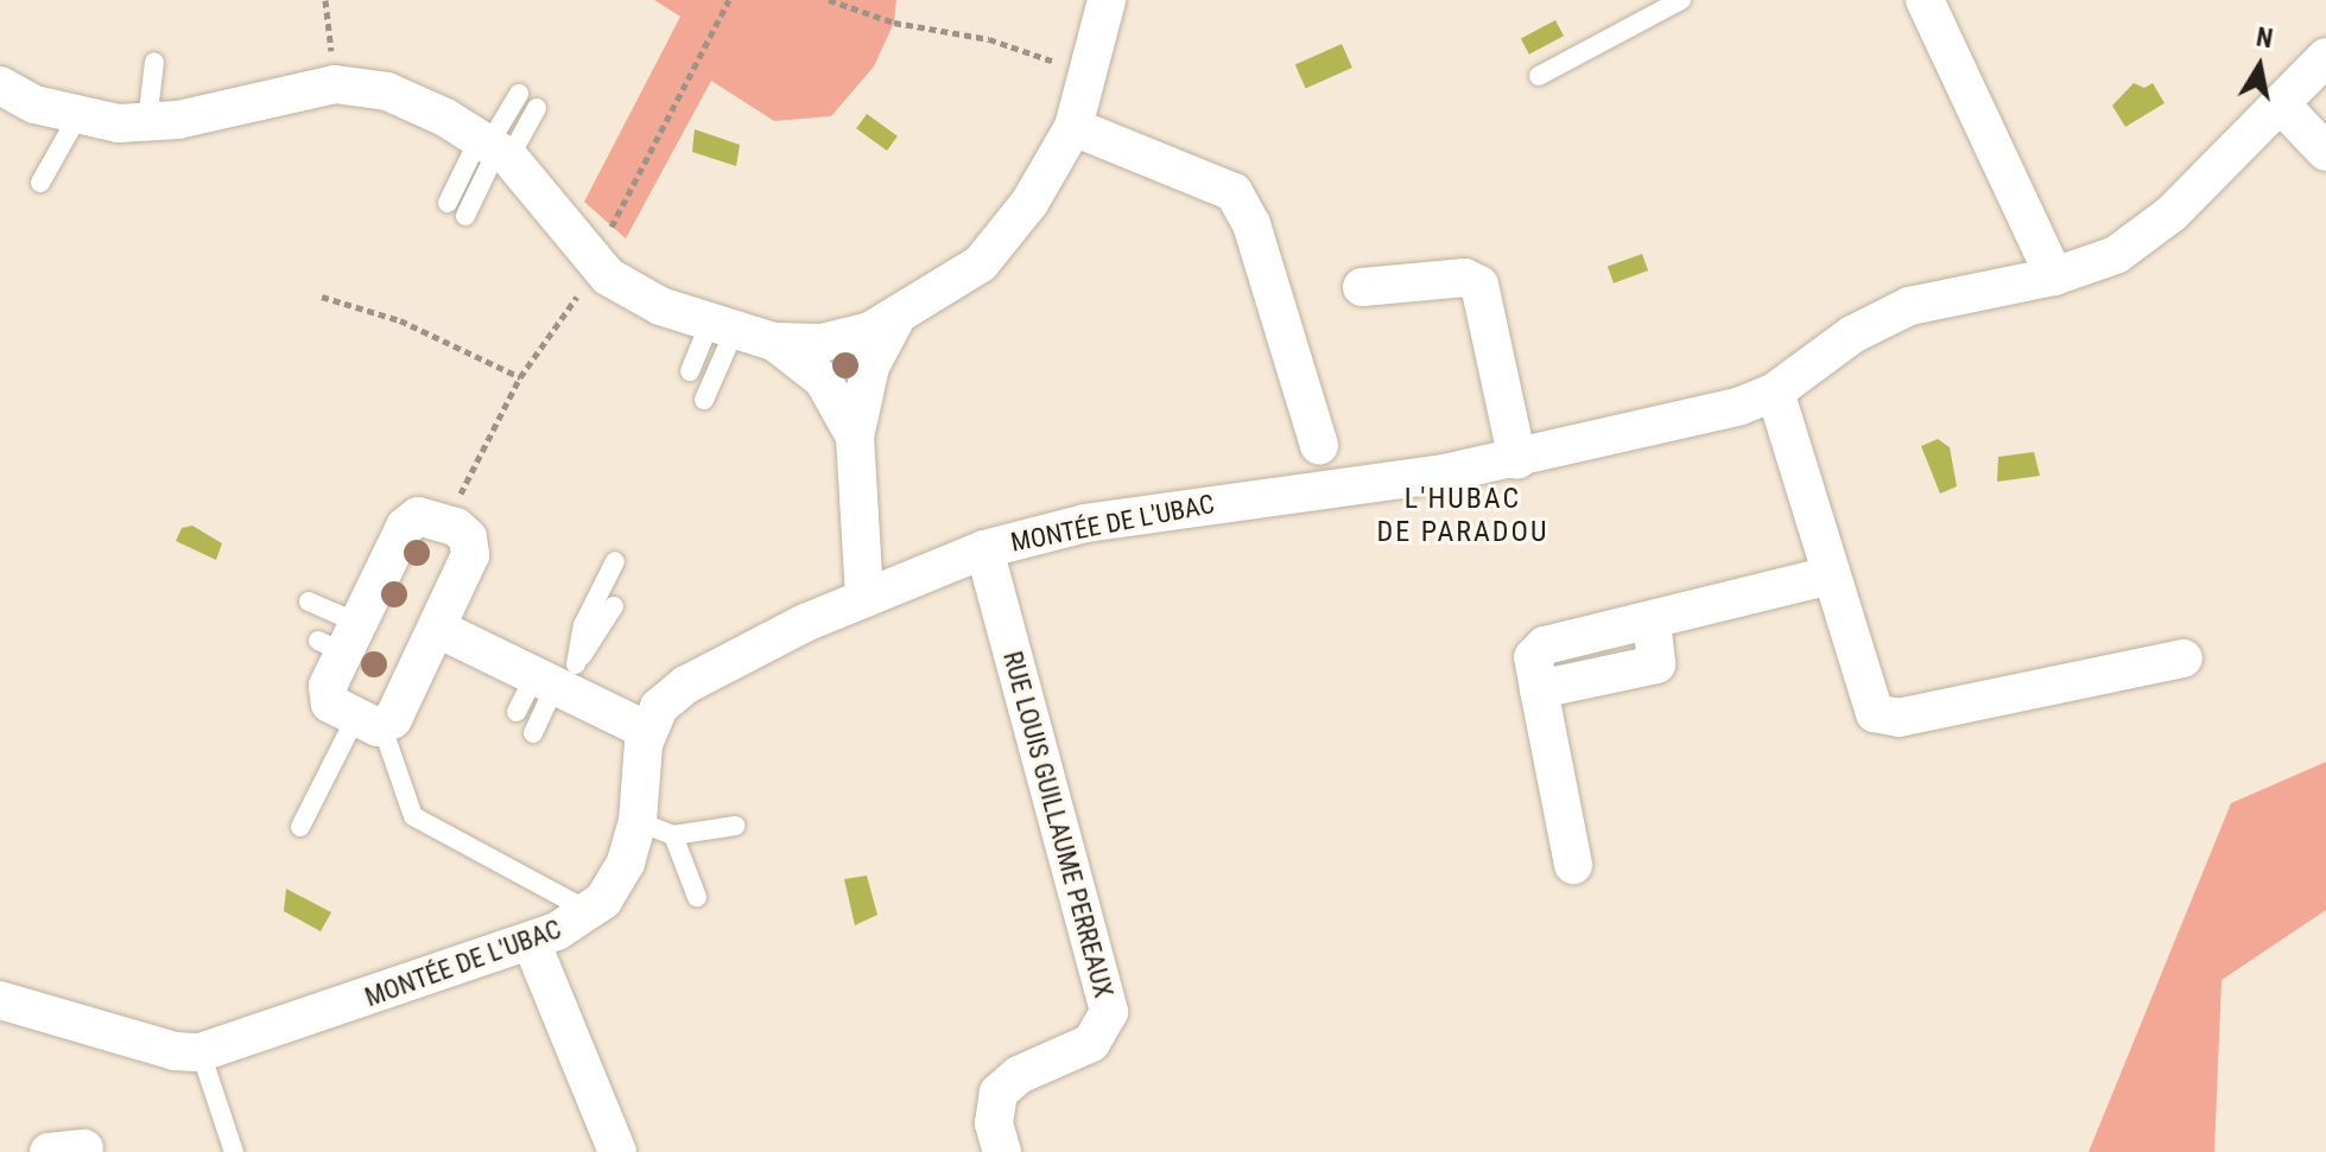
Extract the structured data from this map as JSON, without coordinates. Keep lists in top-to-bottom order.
{
  "streets": {
    "street": ["MONTÉE DE L'UBAC", "RUE LOUIS GUILLAUME PERREAUX"]
  },
  "crossings": [
    ["MONTÉE DE L'UBAC", "RUE LOUIS GUILLAUME PERREAUX"]
  ],
  "districts": ["L'HUBAC DE PARADOU"],
  "north": "top"
}
